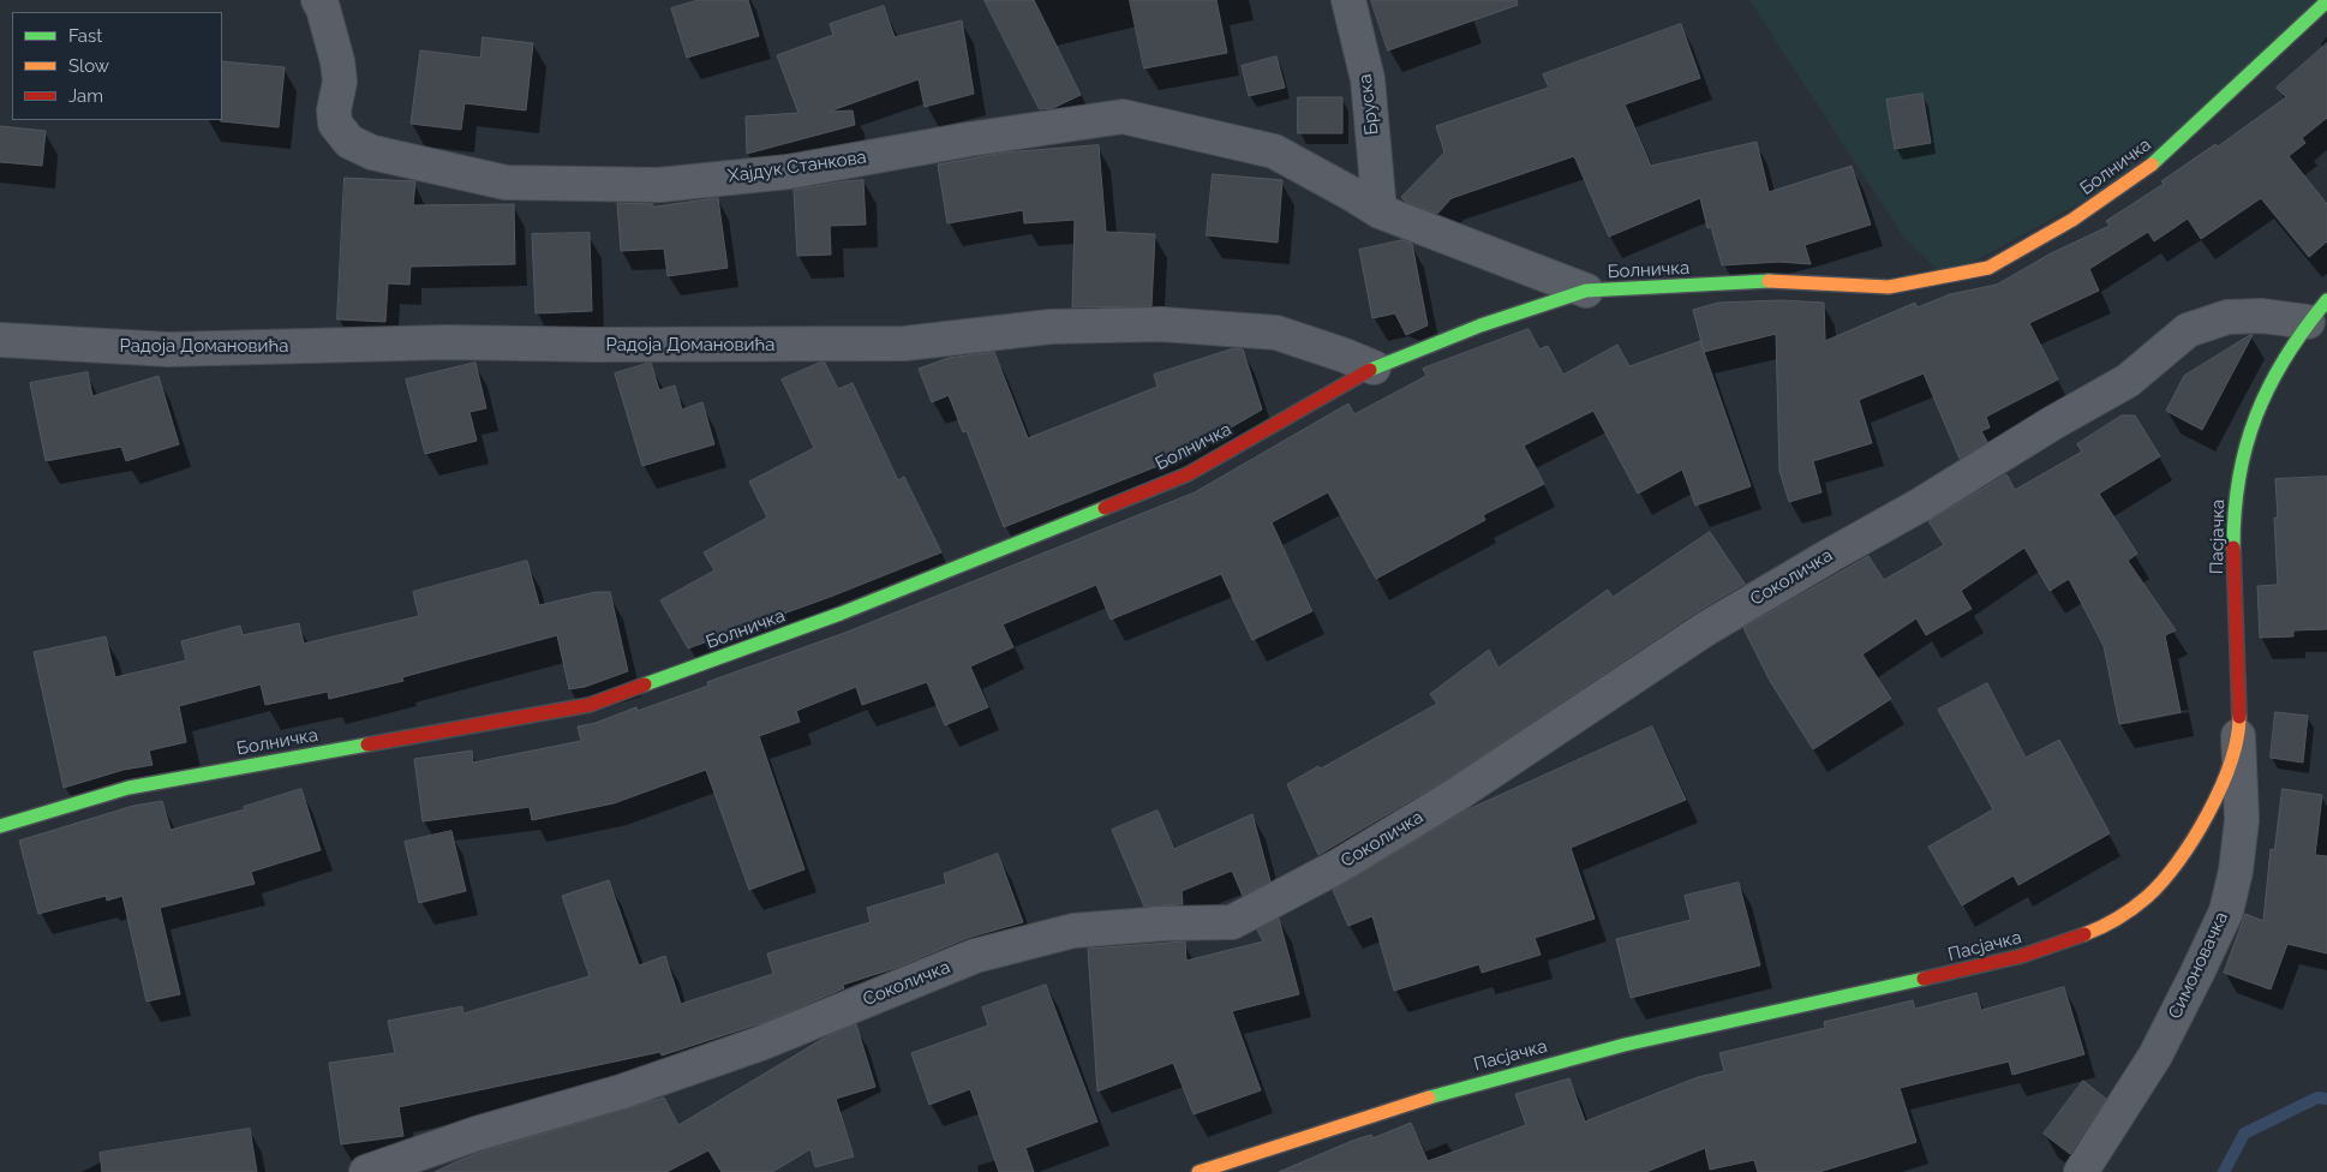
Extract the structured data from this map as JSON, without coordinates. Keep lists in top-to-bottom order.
{
  "streets": {
    "street": [
      "Бруска",
      "Хајдук Станкова",
      "Болничка",
      "Радоја Домановића",
      "Пасјачка",
      "Соколичка",
      "Симоновачка"
    ]
  },
  "crossings": [
    ["Бруска", "Хајдук Станкова"],
    ["Хајдук Станкова", "Болничка"],
    ["Болничка", "Радоја Домановића"],
    ["Пасјачка", "Соколичка"],
    ["Пасјачка", "Симоновачка"]
  ],
  "legend": ["Fast", "Slow", "Jam"]
}
